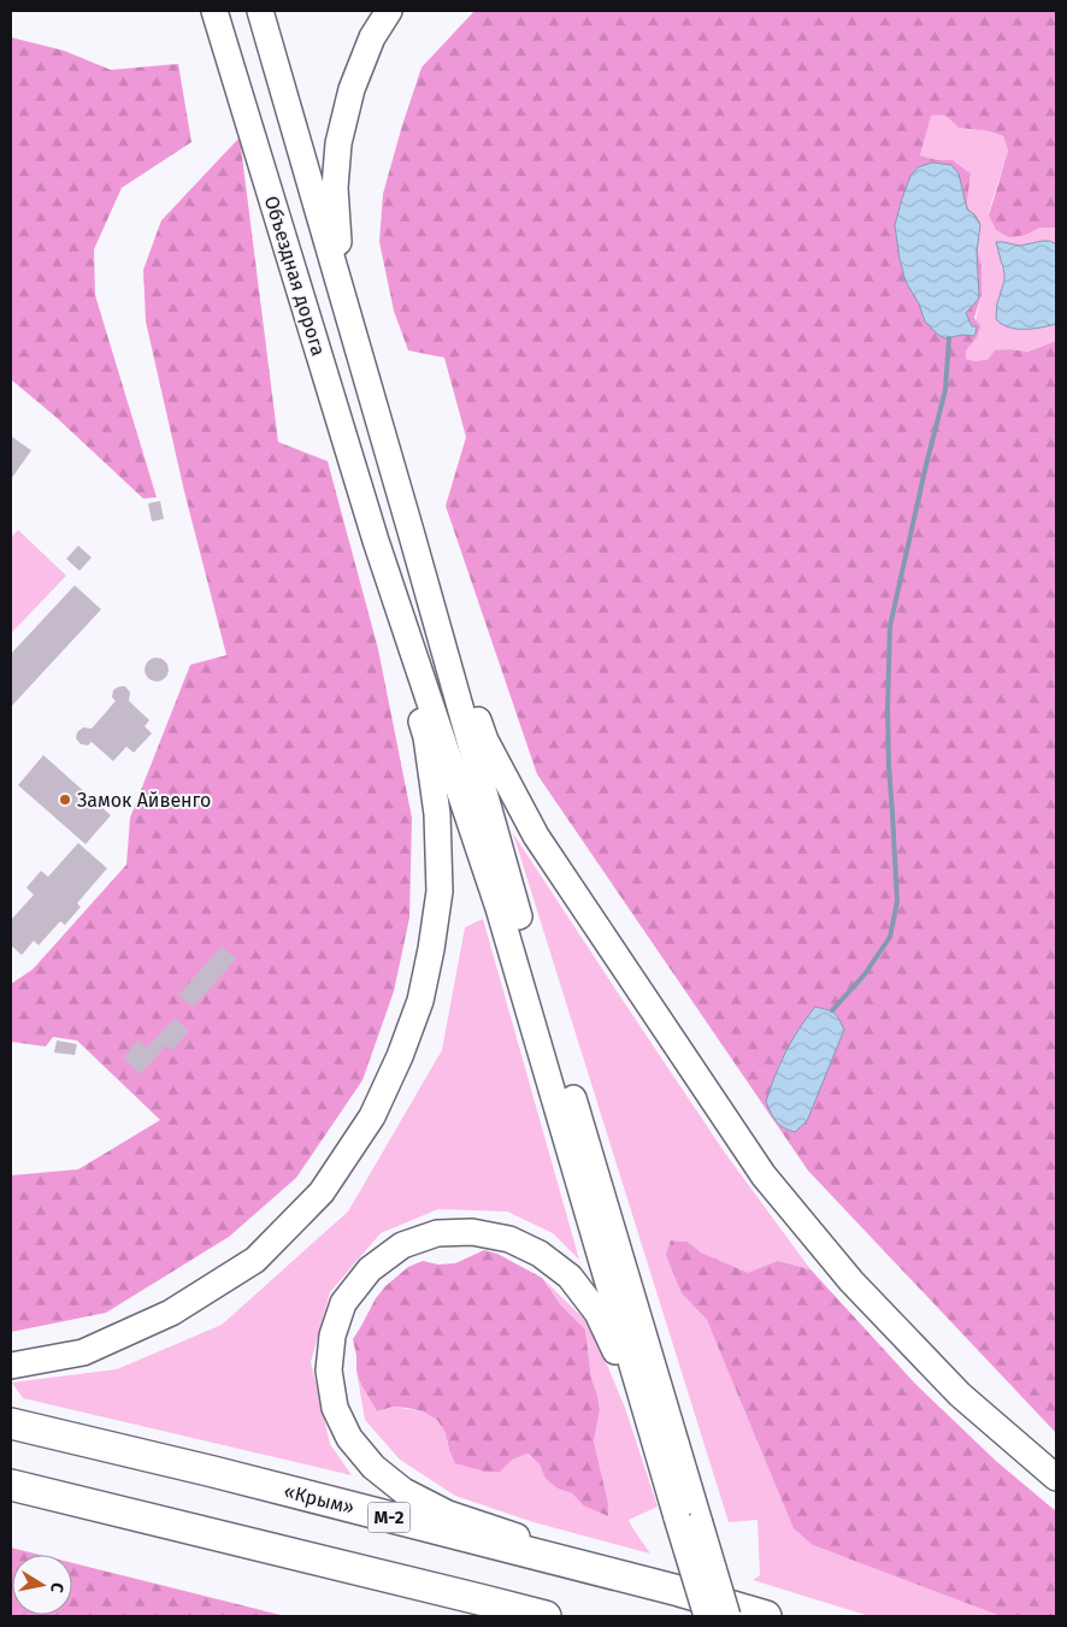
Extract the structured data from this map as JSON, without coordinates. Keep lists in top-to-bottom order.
{
  "streets": {
    "highway": ["«Крым»", "М-2"],
    "main road": ["Объездная дорога"]
  },
  "places": ["Замок Айвенго"],
  "north": "right"
}
